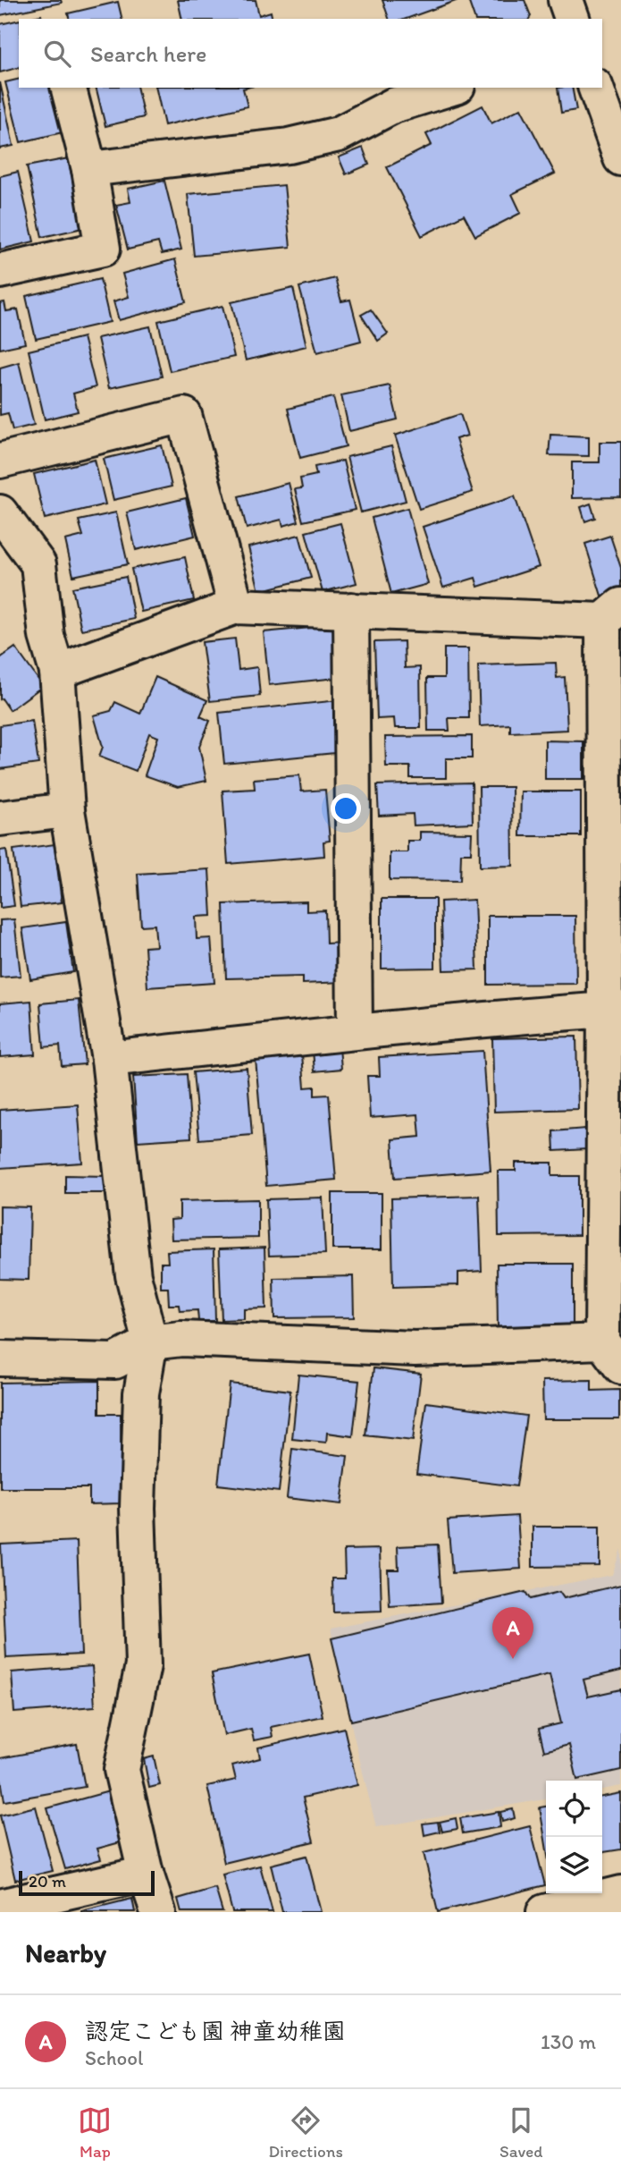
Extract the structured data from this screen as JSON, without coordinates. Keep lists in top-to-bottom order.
{
  "scale_bar": "20 m",
  "page": {
    "search": "Search here",
    "pins": "A",
    "scale": "20 m",
    "heading": "Nearby",
    "list": [
      {
        "mark": "A",
        "name": "認定こども園 神童幼稚園",
        "note": "School",
        "value": "130 m"
      }
    ],
    "nav": ["Map", "Directions", "Saved"]
  }
}
